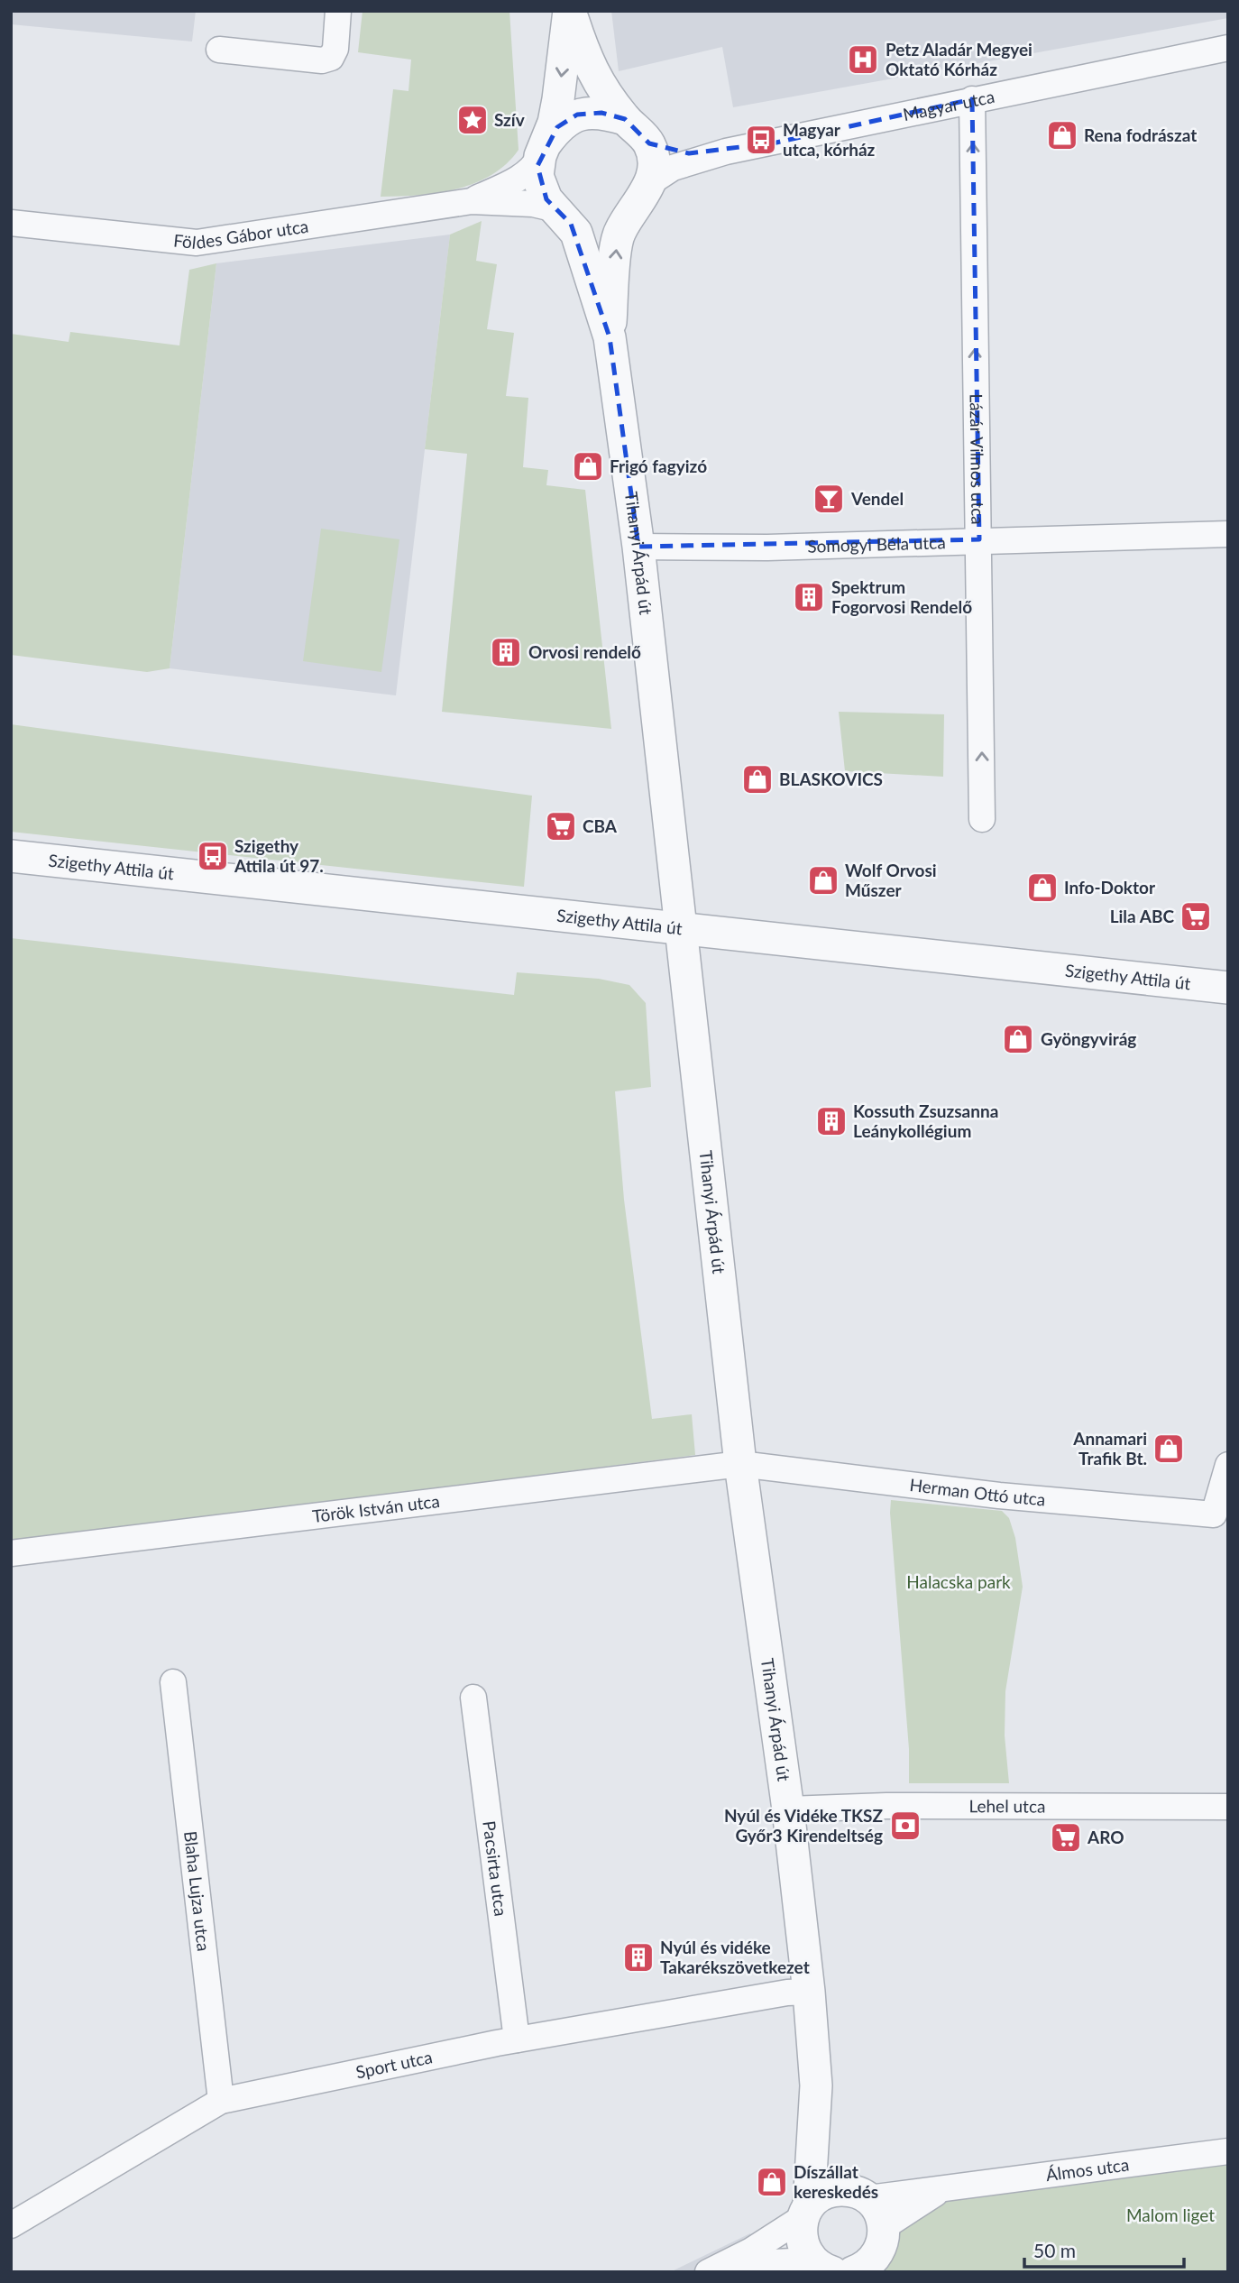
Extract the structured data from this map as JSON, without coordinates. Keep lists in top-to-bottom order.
{
  "streets": {
    "street": [
      "Magyar utca",
      "Földes Gábor utca",
      "Lázár Vilmos utca",
      "Somogyi Béla utca",
      "Tihanyi Árpád út",
      "Szigethy Attila út",
      "Herman Ottó utca",
      "Török István utca",
      "Lehel utca",
      "Pacsirta utca",
      "Blaha Lujza utca",
      "Sport utca",
      "Álmos utca"
    ]
  },
  "crossings": [
    ["Magyar utca", "Földes Gábor utca"],
    ["Magyar utca", "Lázár Vilmos utca"],
    ["Magyar utca", "Tihanyi Árpád út"],
    ["Földes Gábor utca", "Tihanyi Árpád út"],
    ["Lázár Vilmos utca", "Somogyi Béla utca"],
    ["Somogyi Béla utca", "Tihanyi Árpád út"],
    ["Tihanyi Árpád út", "Szigethy Attila út"],
    ["Tihanyi Árpád út", "Herman Ottó utca"],
    ["Tihanyi Árpád út", "Török István utca"],
    ["Tihanyi Árpád út", "Lehel utca"],
    ["Tihanyi Árpád út", "Sport utca"],
    ["Tihanyi Árpád út", "Álmos utca"],
    ["Herman Ottó utca", "Török István utca"],
    ["Pacsirta utca", "Sport utca"],
    ["Blaha Lujza utca", "Sport utca"]
  ],
  "one_way": ["Lázár Vilmos utca"],
  "parks": ["Halacska park", "Malom liget"],
  "places": {
    "hospital": ["Petz Aladár Megyei Oktató Kórház"],
    "place": ["Szív"],
    "shop": [
      "Rena fodrászat",
      "Frigó fagyizó",
      "BLASKOVICS",
      "Wolf Orvosi Műszer",
      "Info-Doktor",
      "Gyöngyvirág",
      "Annamari Trafik Bt.",
      "Díszállat kereskedés"
    ],
    "bus stop": ["Magyar utca, kórház", "Szigethy Attila út 97."],
    "bar": ["Vendel"],
    "building": [
      "Spektrum Fogorvosi Rendelő",
      "Orvosi rendelő",
      "Kossuth Zsuzsanna Leánykollégium",
      "Nyúl és vidéke Takarékszövetkezet"
    ],
    "supermarket": ["CBA", "Lila ABC", "ARO"],
    "bank": ["Nyúl és Vidéke TKSZ Győr3 Kirendeltség"]
  },
  "scale_bar": "50 m"
}
